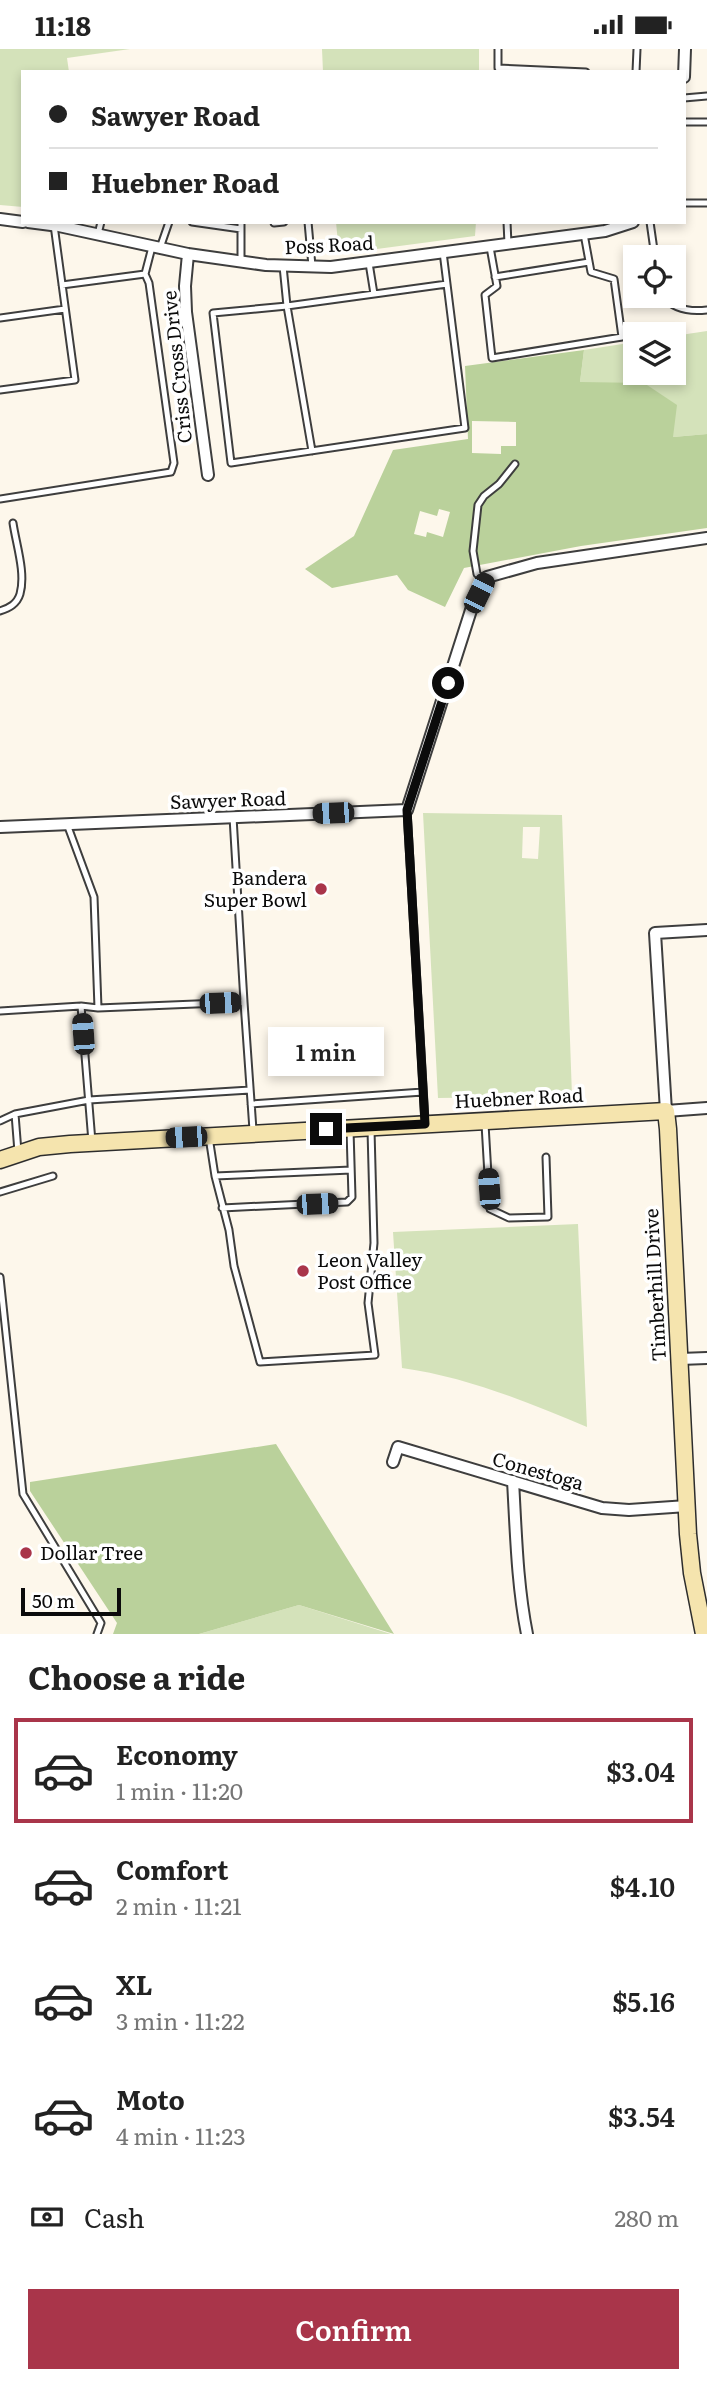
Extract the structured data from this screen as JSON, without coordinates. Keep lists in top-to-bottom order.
{
  "streets": {
    "street": [
      "Poss Road",
      "Criss Cross Drive",
      "Sawyer Road",
      "Huebner Road",
      "Timberhill Drive",
      "Conestoga"
    ]
  },
  "crossings": [
    ["Poss Road", "Criss Cross Drive"],
    ["Huebner Road", "Timberhill Drive"],
    ["Timberhill Drive", "Conestoga"]
  ],
  "places": ["Bandera Super Bowl", "Leon Valley Post Office", "Dollar Tree"],
  "scale_bar": "50 m",
  "page": {
    "status": "11:18",
    "banner": ["Sawyer Road", "Huebner Road"],
    "bubble": "1 min",
    "scale": "50 m",
    "heading": "Choose a ride",
    "list": [
      {
        "name": "Economy",
        "note": "1 min · 11:20",
        "value": "$3.04"
      },
      {
        "name": "Comfort",
        "note": "2 min · 11:21",
        "value": "$4.10"
      },
      {
        "name": "XL",
        "note": "3 min · 11:22",
        "value": "$5.16"
      },
      {
        "name": "Moto",
        "note": "4 min · 11:23",
        "value": "$3.54"
      }
    ],
    "pay": ["Cash", "280 m"],
    "buttons": "Confirm"
  }
}
